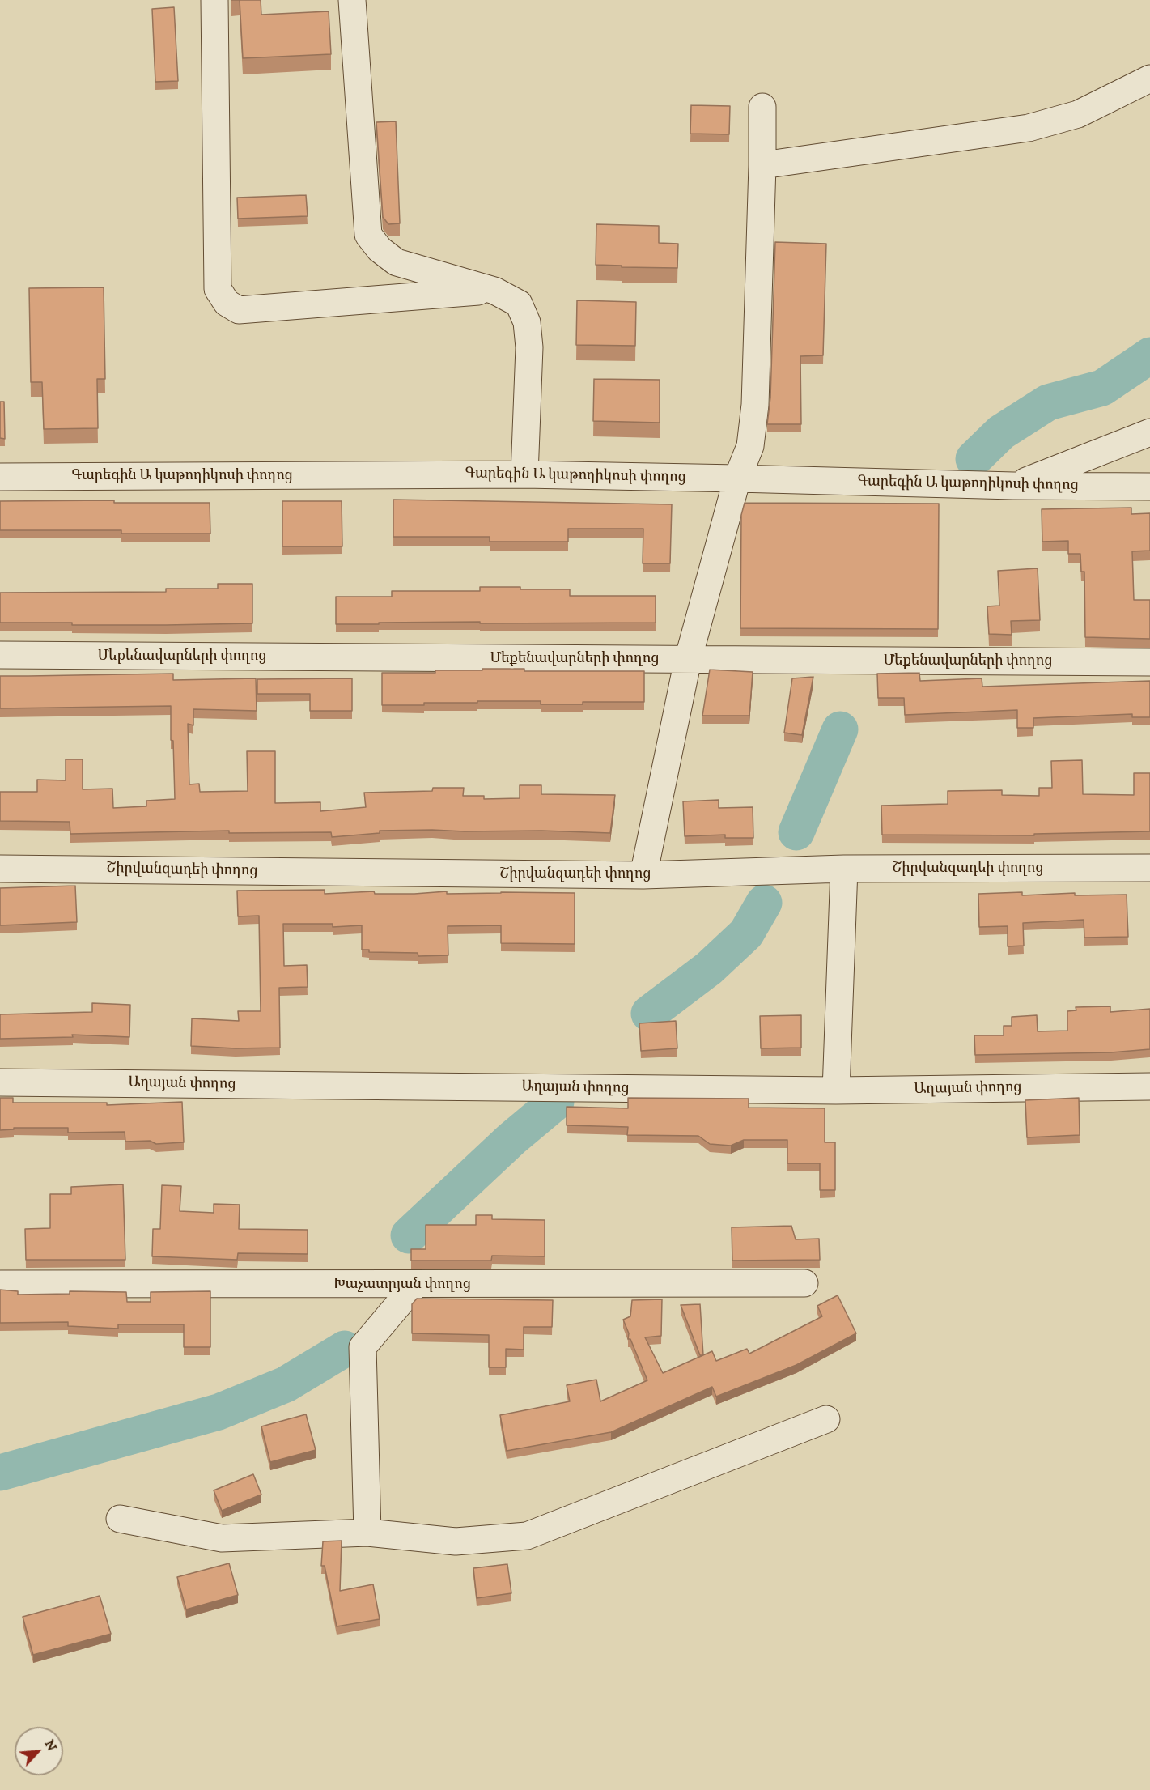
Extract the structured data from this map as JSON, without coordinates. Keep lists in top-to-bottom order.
{
  "streets": {
    "street": [
      "Գարեգին Ա կաթողիկոսի փողոց",
      "Մեքենավարների փողոց",
      "Շիրվանզադեի փողոց",
      "Աղայան փողոց",
      "Խաչատրյան փողոց"
    ]
  },
  "north": "top right"
}
